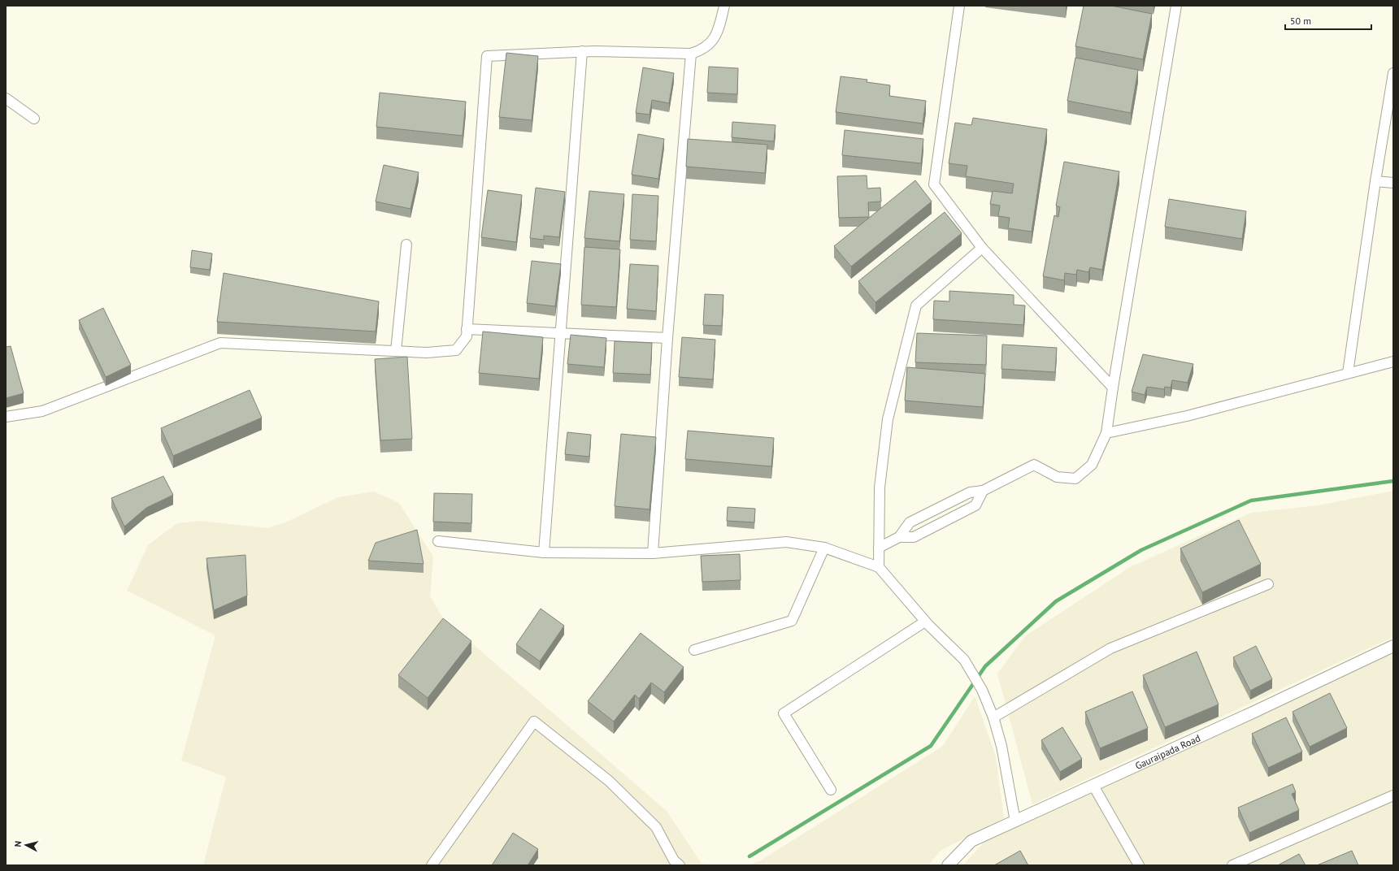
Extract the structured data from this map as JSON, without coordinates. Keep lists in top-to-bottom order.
{
  "streets": {
    "street": ["Gauraipada Road"]
  },
  "scale_bar": "50 m",
  "north": "left"
}
